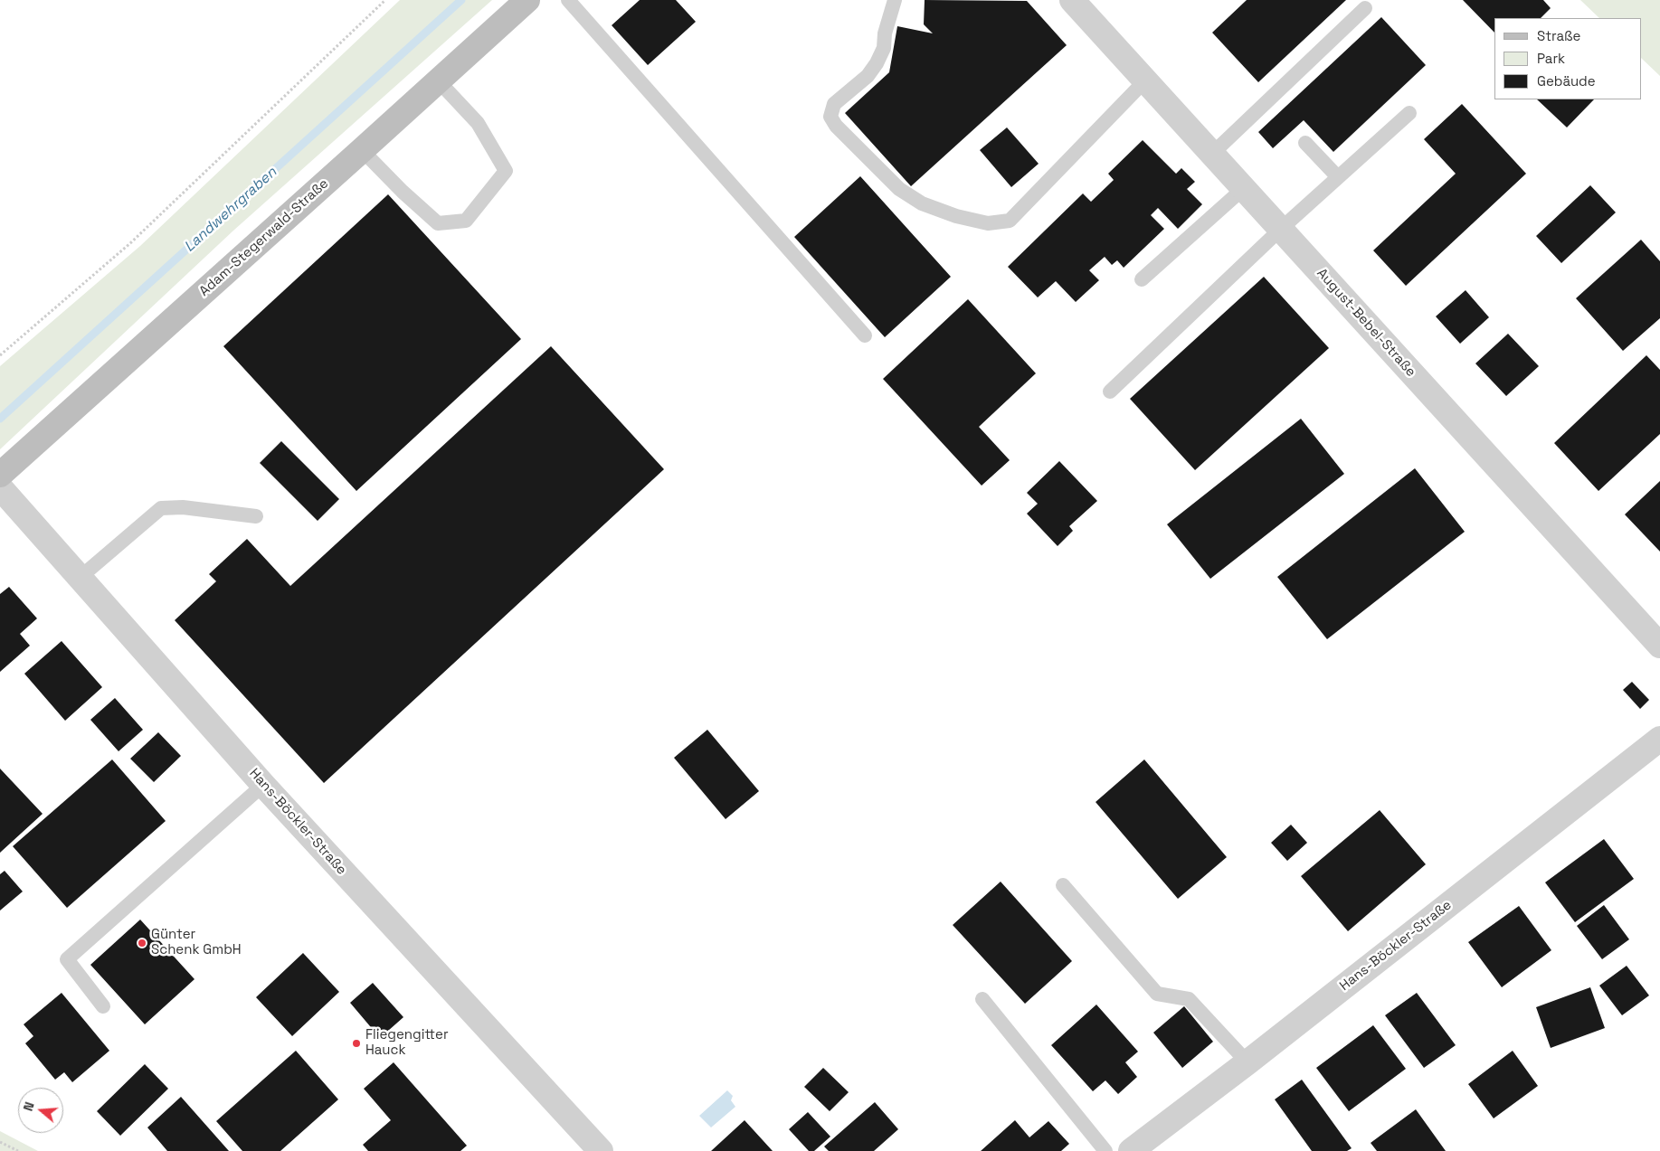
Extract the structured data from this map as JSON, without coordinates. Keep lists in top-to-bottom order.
{
  "streets": {
    "main road": ["Adam-Stegerwald-Straße"],
    "street": ["August-Bebel-Straße", "Hans-Böckler-Straße"]
  },
  "water": ["Landwehrgraben"],
  "places": ["Günter Schenk GmbH", "Fliegengitter Hauck"],
  "legend": ["Straße", "Park", "Gebäude"],
  "north": "left"
}
